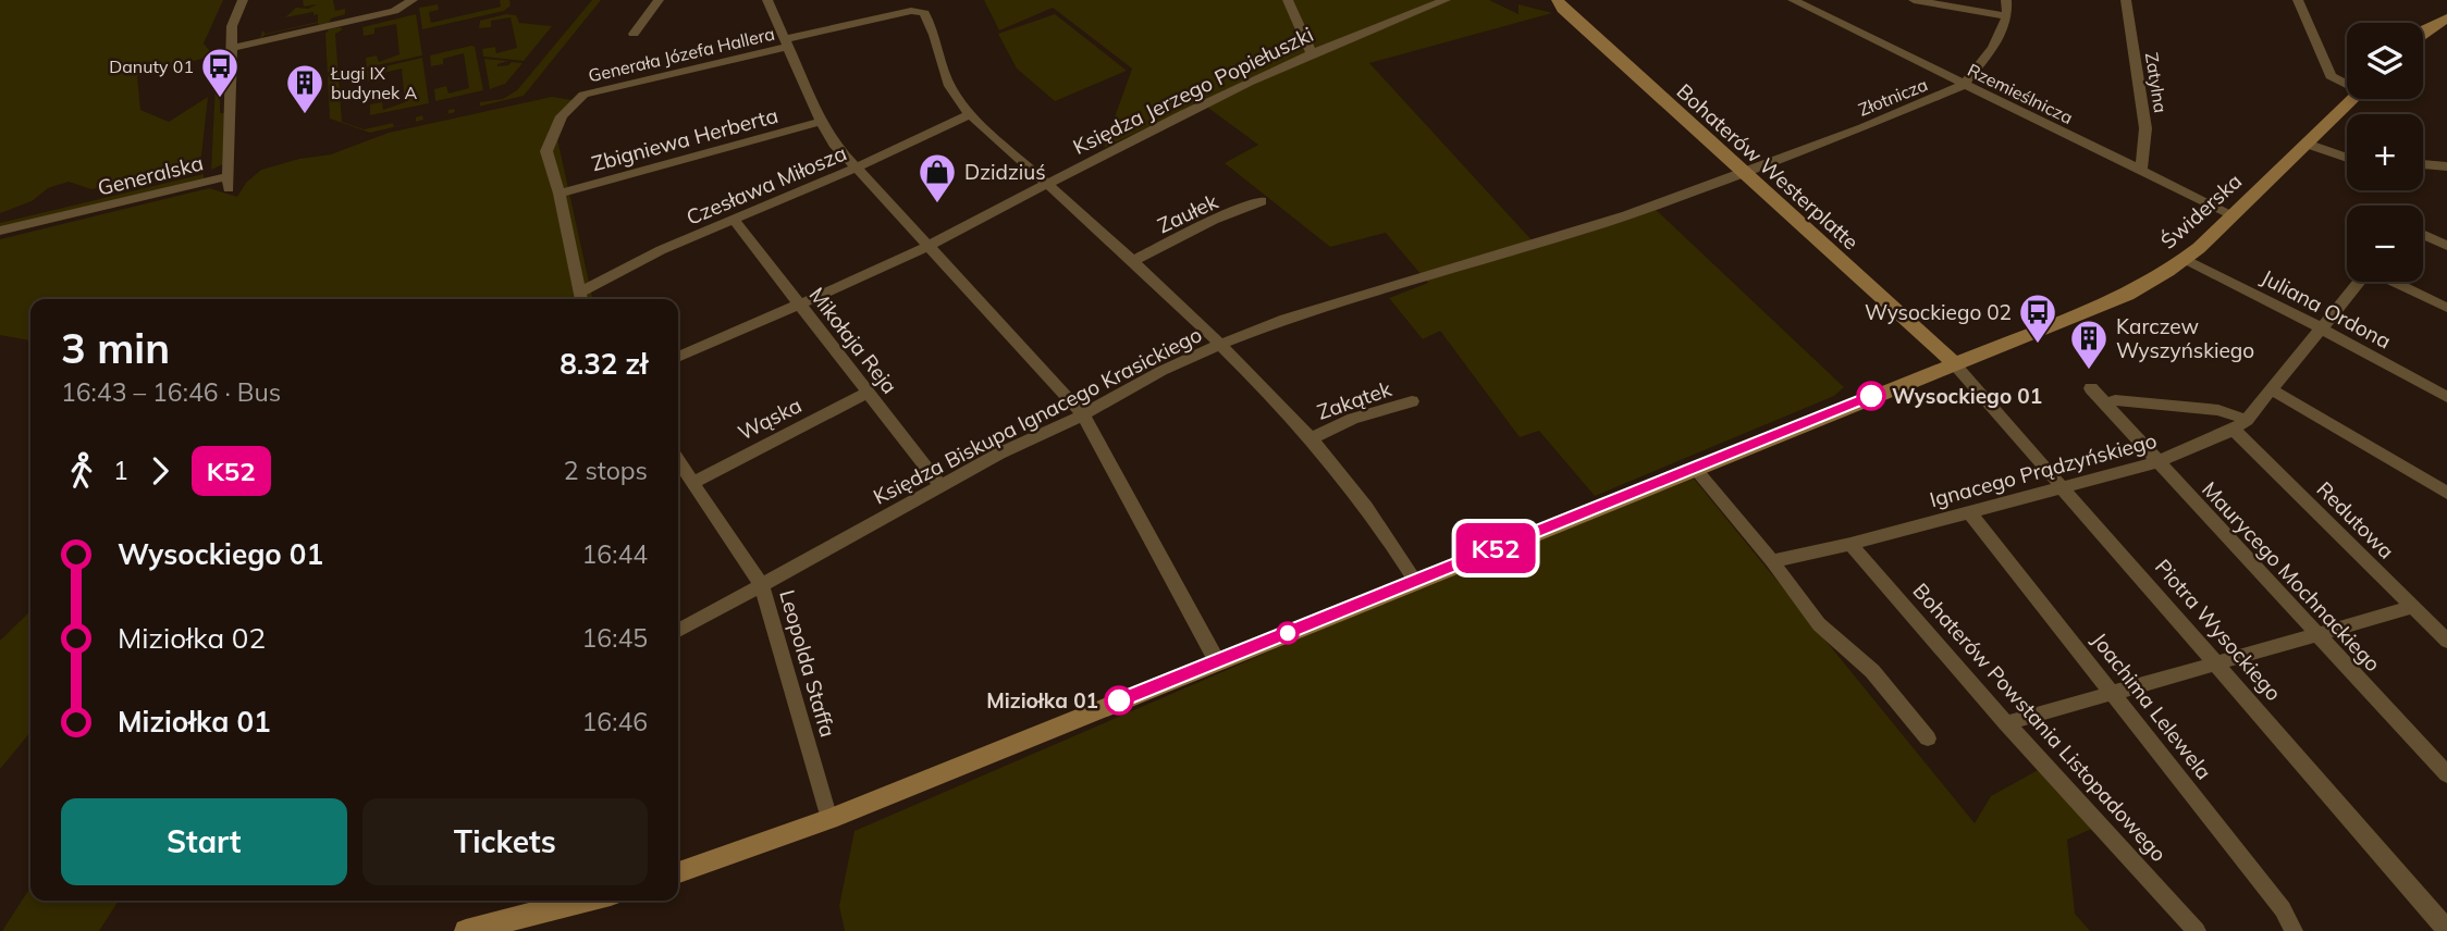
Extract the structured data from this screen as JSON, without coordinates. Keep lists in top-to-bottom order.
{
  "streets": {
    "street": [
      "Generała Józefa Hallera",
      "Zatylna",
      "Księdza Jerzego Popiełuszki",
      "Rzemieślnicza",
      "Złotnicza",
      "Zbigniewa Herberta",
      "Bohaterów Westerplatte",
      "Generalska",
      "Czesława Miłosza",
      "Świderska",
      "Zaułek",
      "Juliana Ordona",
      "Mikołaja Reja",
      "Zakątek",
      "Księdza Biskupa Ignacego Krasickiego",
      "Wąska",
      "Ignacego Prądzyńskiego",
      "Redutowa",
      "Maurycego Mochnackiego",
      "Piotra Wysockiego",
      "Leopolda Staffa",
      "Joachima Lelewela",
      "Bohaterów Powstania Listopadowego"
    ]
  },
  "crossings": [
    ["Generała Józefa Hallera", "Zbigniewa Herberta"],
    ["Generała Józefa Hallera", "Czesława Miłosza"],
    ["Zatylna", "Rzemieślnicza"],
    ["Księdza Jerzego Popiełuszki", "Mikołaja Reja"],
    ["Rzemieślnicza", "Złotnicza"],
    ["Rzemieślnicza", "Świderska"],
    ["Złotnicza", "Bohaterów Westerplatte"],
    ["Złotnicza", "Księdza Biskupa Ignacego Krasickiego"],
    ["Bohaterów Westerplatte", "Świderska"],
    ["Bohaterów Westerplatte", "Księdza Biskupa Ignacego Krasickiego"],
    ["Bohaterów Westerplatte", "Piotra Wysockiego"],
    ["Czesława Miłosza", "Mikołaja Reja"],
    ["Świderska", "Juliana Ordona"],
    ["Świderska", "Piotra Wysockiego"],
    ["Świderska", "Leopolda Staffa"],
    ["Juliana Ordona", "Ignacego Prądzyńskiego"],
    ["Mikołaja Reja", "Księdza Biskupa Ignacego Krasickiego"],
    ["Mikołaja Reja", "Wąska"],
    ["Księdza Biskupa Ignacego Krasickiego", "Leopolda Staffa"],
    ["Wąska", "Leopolda Staffa"],
    ["Ignacego Prądzyńskiego", "Redutowa"],
    ["Ignacego Prądzyńskiego", "Maurycego Mochnackiego"],
    ["Ignacego Prądzyńskiego", "Piotra Wysockiego"],
    ["Ignacego Prądzyńskiego", "Joachima Lelewela"],
    ["Ignacego Prądzyńskiego", "Bohaterów Powstania Listopadowego"]
  ],
  "places": {
    "bus stop": ["Danuty 01", "Wysockiego 02"],
    "building": ["Ługi IX budynek A", "Karczew Wyszyńskiego"],
    "shop": ["Dzidziuś"],
    "other": ["Wysockiego 01", "Miziołka 01"]
  },
  "lines": ["bus line K52"],
  "page": {
    "on_map": "K52",
    "map_buttons": ["+", "−"],
    "heading": ["3 min", "16:43 – 16:46 · Bus", "8.32 zł"],
    "legs": ["1", "K52", "2 stops"],
    "list": [
      {
        "name": "Wysockiego 01",
        "value": "16:44"
      },
      {
        "name": "Miziołka 02",
        "value": "16:45"
      },
      {
        "name": "Miziołka 01",
        "value": "16:46"
      }
    ],
    "buttons": ["Start", "Tickets"]
  }
}
